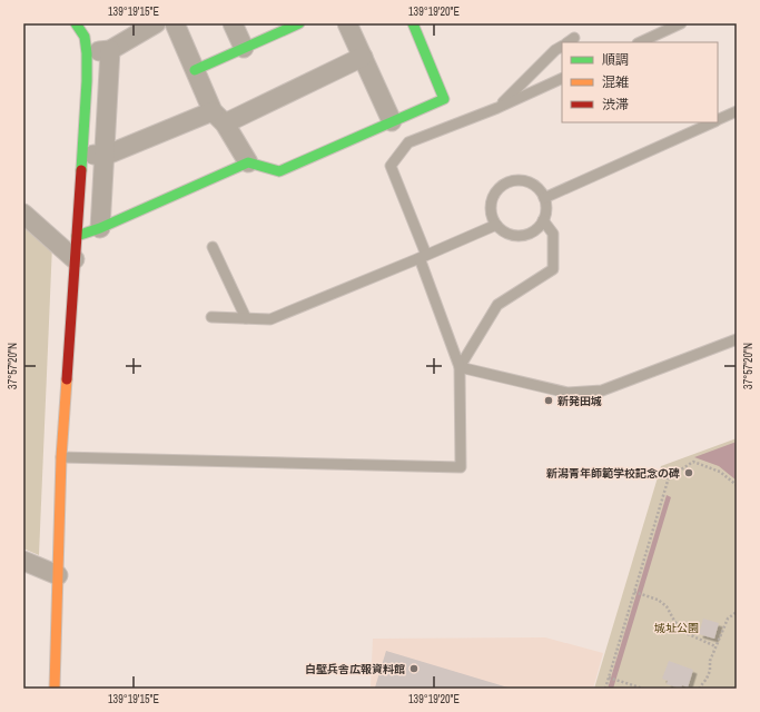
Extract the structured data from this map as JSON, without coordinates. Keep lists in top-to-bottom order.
{
  "parks": ["城址公園"],
  "places": ["新発田城", "新潟青年師範学校記念の碑", "白壁兵舎広報資料館"],
  "legend": ["順調", "混雑", "渋滞"],
  "coordinates": ["139°19'15\"E", "139°19'20\"E", "37°57'20\"N"]
}
